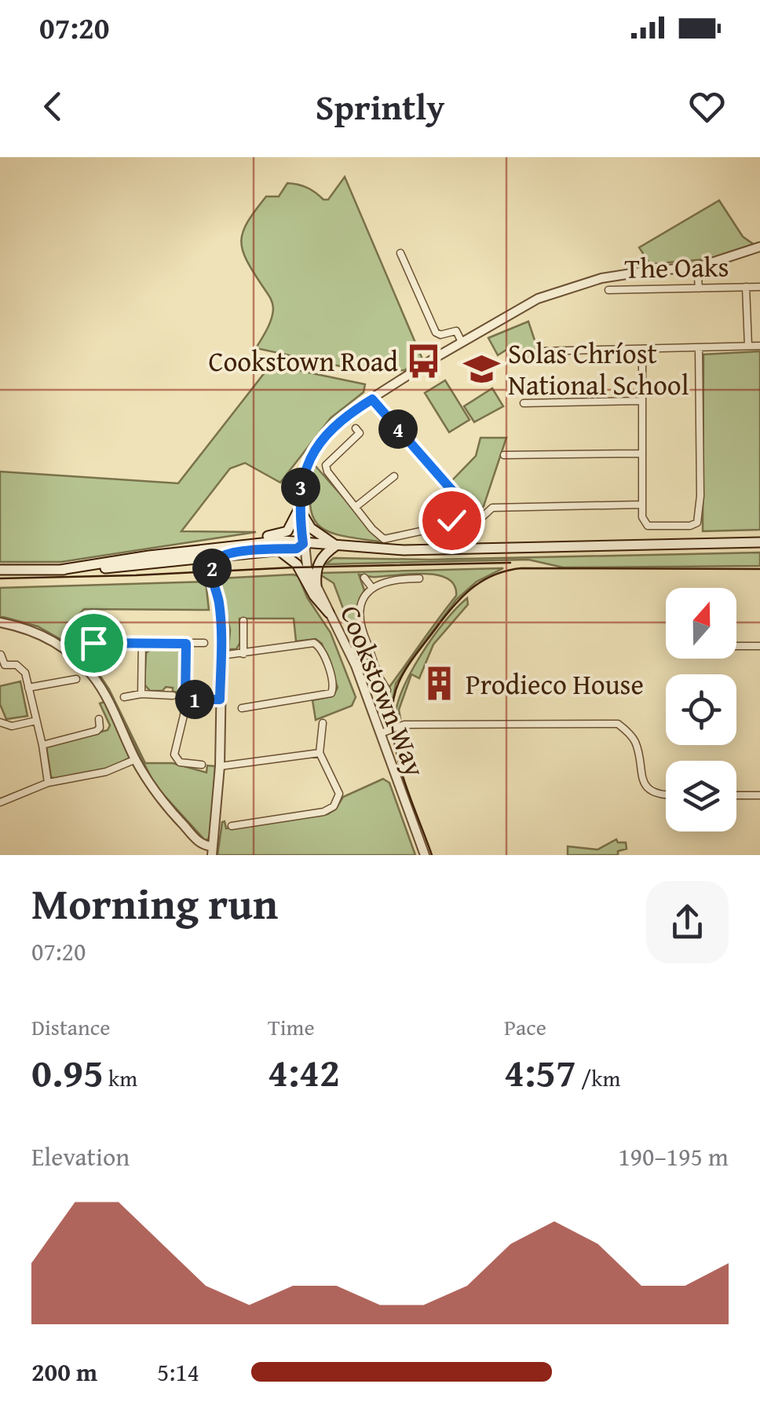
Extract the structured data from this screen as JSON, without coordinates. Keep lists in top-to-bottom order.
{
  "streets": {
    "street": ["The Oaks", "Cookstown Way"]
  },
  "places": {
    "bus stop": ["Cookstown Road"],
    "school or university": ["Solas Chríost National School"],
    "building": ["Prodieco House"]
  },
  "north": "top",
  "page": {
    "status": "07:20",
    "header": "Sprintly",
    "pins": [
      "4",
      "3",
      "2",
      "1"
    ],
    "heading": ["Morning run", "07:20"],
    "stats": [
      ["Distance", "0.95 km"],
      ["Time", "4:42"],
      ["Pace", "4:57 /km"]
    ],
    "chart": ["Elevation", "190–195 m"],
    "list": [
      {
        "name": "200 m",
        "note": "5:14"
      }
    ]
  }
}
